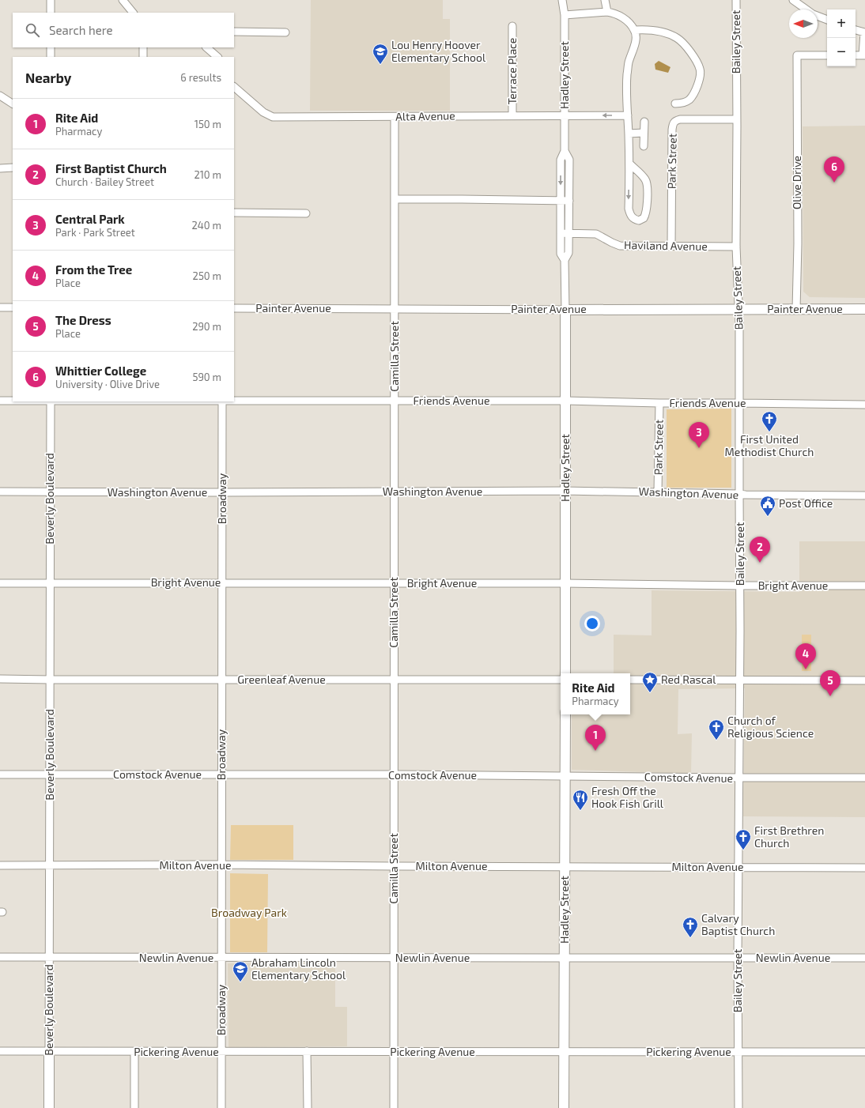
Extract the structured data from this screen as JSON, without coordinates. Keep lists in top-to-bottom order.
{
  "streets": {
    "main road": ["Hadley Street", "Painter Avenue", "Beverly Boulevard"],
    "street": [
      "Bailey Street",
      "Terrace Place",
      "Alta Avenue",
      "Park Street",
      "Olive Drive",
      "Haviland Avenue",
      "Camilla Street",
      "Friends Avenue",
      "Washington Avenue",
      "Broadway",
      "Bright Avenue",
      "Greenleaf Avenue",
      "Comstock Avenue",
      "Milton Avenue",
      "Newlin Avenue",
      "Pickering Avenue"
    ]
  },
  "crossings": [
    ["Bailey Street", "Park Street"],
    ["Bailey Street", "Haviland Avenue"],
    ["Bailey Street", "Painter Avenue"],
    ["Bailey Street", "Friends Avenue"],
    ["Bailey Street", "Washington Avenue"],
    ["Bailey Street", "Bright Avenue"],
    ["Bailey Street", "Comstock Avenue"],
    ["Bailey Street", "Milton Avenue"],
    ["Bailey Street", "Newlin Avenue"],
    ["Bailey Street", "Pickering Avenue"],
    ["Terrace Place", "Alta Avenue"],
    ["Hadley Street", "Alta Avenue"],
    ["Hadley Street", "Haviland Avenue"],
    ["Hadley Street", "Painter Avenue"],
    ["Hadley Street", "Friends Avenue"],
    ["Hadley Street", "Washington Avenue"],
    ["Hadley Street", "Bright Avenue"],
    ["Hadley Street", "Comstock Avenue"],
    ["Hadley Street", "Milton Avenue"],
    ["Hadley Street", "Newlin Avenue"],
    ["Hadley Street", "Pickering Avenue"],
    ["Alta Avenue", "Camilla Street"],
    ["Park Street", "Haviland Avenue"],
    ["Park Street", "Friends Avenue"],
    ["Park Street", "Washington Avenue"],
    ["Olive Drive", "Painter Avenue"],
    ["Painter Avenue", "Camilla Street"],
    ["Camilla Street", "Friends Avenue"],
    ["Camilla Street", "Washington Avenue"],
    ["Camilla Street", "Bright Avenue"],
    ["Camilla Street", "Greenleaf Avenue"],
    ["Camilla Street", "Comstock Avenue"],
    ["Camilla Street", "Milton Avenue"],
    ["Camilla Street", "Newlin Avenue"],
    ["Camilla Street", "Pickering Avenue"],
    ["Washington Avenue", "Beverly Boulevard"],
    ["Washington Avenue", "Broadway"],
    ["Beverly Boulevard", "Bright Avenue"],
    ["Beverly Boulevard", "Greenleaf Avenue"],
    ["Beverly Boulevard", "Comstock Avenue"],
    ["Beverly Boulevard", "Milton Avenue"],
    ["Beverly Boulevard", "Newlin Avenue"],
    ["Beverly Boulevard", "Pickering Avenue"],
    ["Broadway", "Bright Avenue"],
    ["Broadway", "Greenleaf Avenue"],
    ["Broadway", "Comstock Avenue"],
    ["Broadway", "Milton Avenue"],
    ["Broadway", "Newlin Avenue"],
    ["Broadway", "Pickering Avenue"]
  ],
  "parks": ["Broadway Park"],
  "places": {
    "school or university": ["Lou Henry Hoover Elementary School", "Abraham Lincoln Elementary School"],
    "church": [
      "First United Methodist Church",
      "Church of Religious Science",
      "First Brethren Church",
      "Calvary Baptist Church"
    ],
    "public building": ["Post Office"],
    "place": ["Red Rascal"],
    "restaurant": ["Fresh Off the Hook Fish Grill"]
  },
  "north": "left",
  "page": {
    "map_buttons": ["+", "−"],
    "search": "Search here",
    "heading": ["Nearby", "6 results"],
    "list": [
      {
        "mark": "1",
        "name": "Rite Aid",
        "note": "Pharmacy",
        "value": "150 m"
      },
      {
        "mark": "2",
        "name": "First Baptist Church",
        "note": "Church · Bailey Street",
        "value": "210 m"
      },
      {
        "mark": "3",
        "name": "Central Park",
        "note": "Park · Park Street",
        "value": "240 m"
      },
      {
        "mark": "4",
        "name": "From the Tree",
        "note": "Place",
        "value": "250 m"
      },
      {
        "mark": "5",
        "name": "The Dress",
        "note": "Place",
        "value": "290 m"
      },
      {
        "mark": "6",
        "name": "Whittier College",
        "note": "University · Olive Drive",
        "value": "590 m"
      }
    ],
    "pins": [
      "6",
      "3",
      "2",
      "4",
      "5",
      "1"
    ],
    "popup": ["Rite Aid", "Pharmacy"]
  }
}
